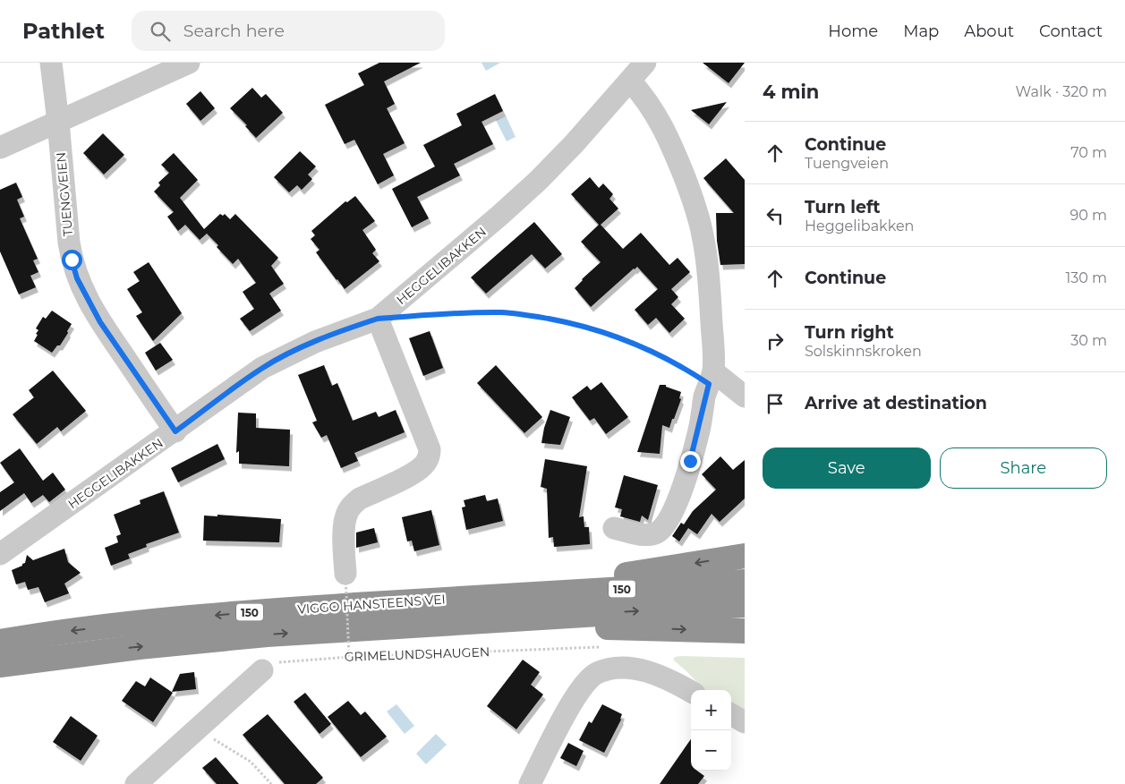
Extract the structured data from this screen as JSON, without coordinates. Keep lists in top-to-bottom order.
{
  "streets": {
    "highway": ["150", "VIGGO HANSTEENS VEI"],
    "street": ["TUENGVEIEN", "HEGGELIBAKKEN"],
    "path": ["GRIMELUNDSHAUGEN"]
  },
  "crossings": [
    ["TUENGVEIEN", "HEGGELIBAKKEN"]
  ],
  "page": {
    "header": "Pathlet",
    "search": "Search here",
    "nav": [
      "Home",
      "Map",
      "About",
      "Contact"
    ],
    "heading": ["4 min", "Walk · 320 m"],
    "list": [
      ["Continue", "Tuengveien", "70 m"],
      ["Turn left", "Heggelibakken", "90 m"],
      ["Continue", "130 m"],
      ["Turn right", "Solskinnskroken", "30 m"],
      "Arrive at destination"
    ],
    "buttons": ["Save", "Share"],
    "map_buttons": ["+", "−"]
  }
}
